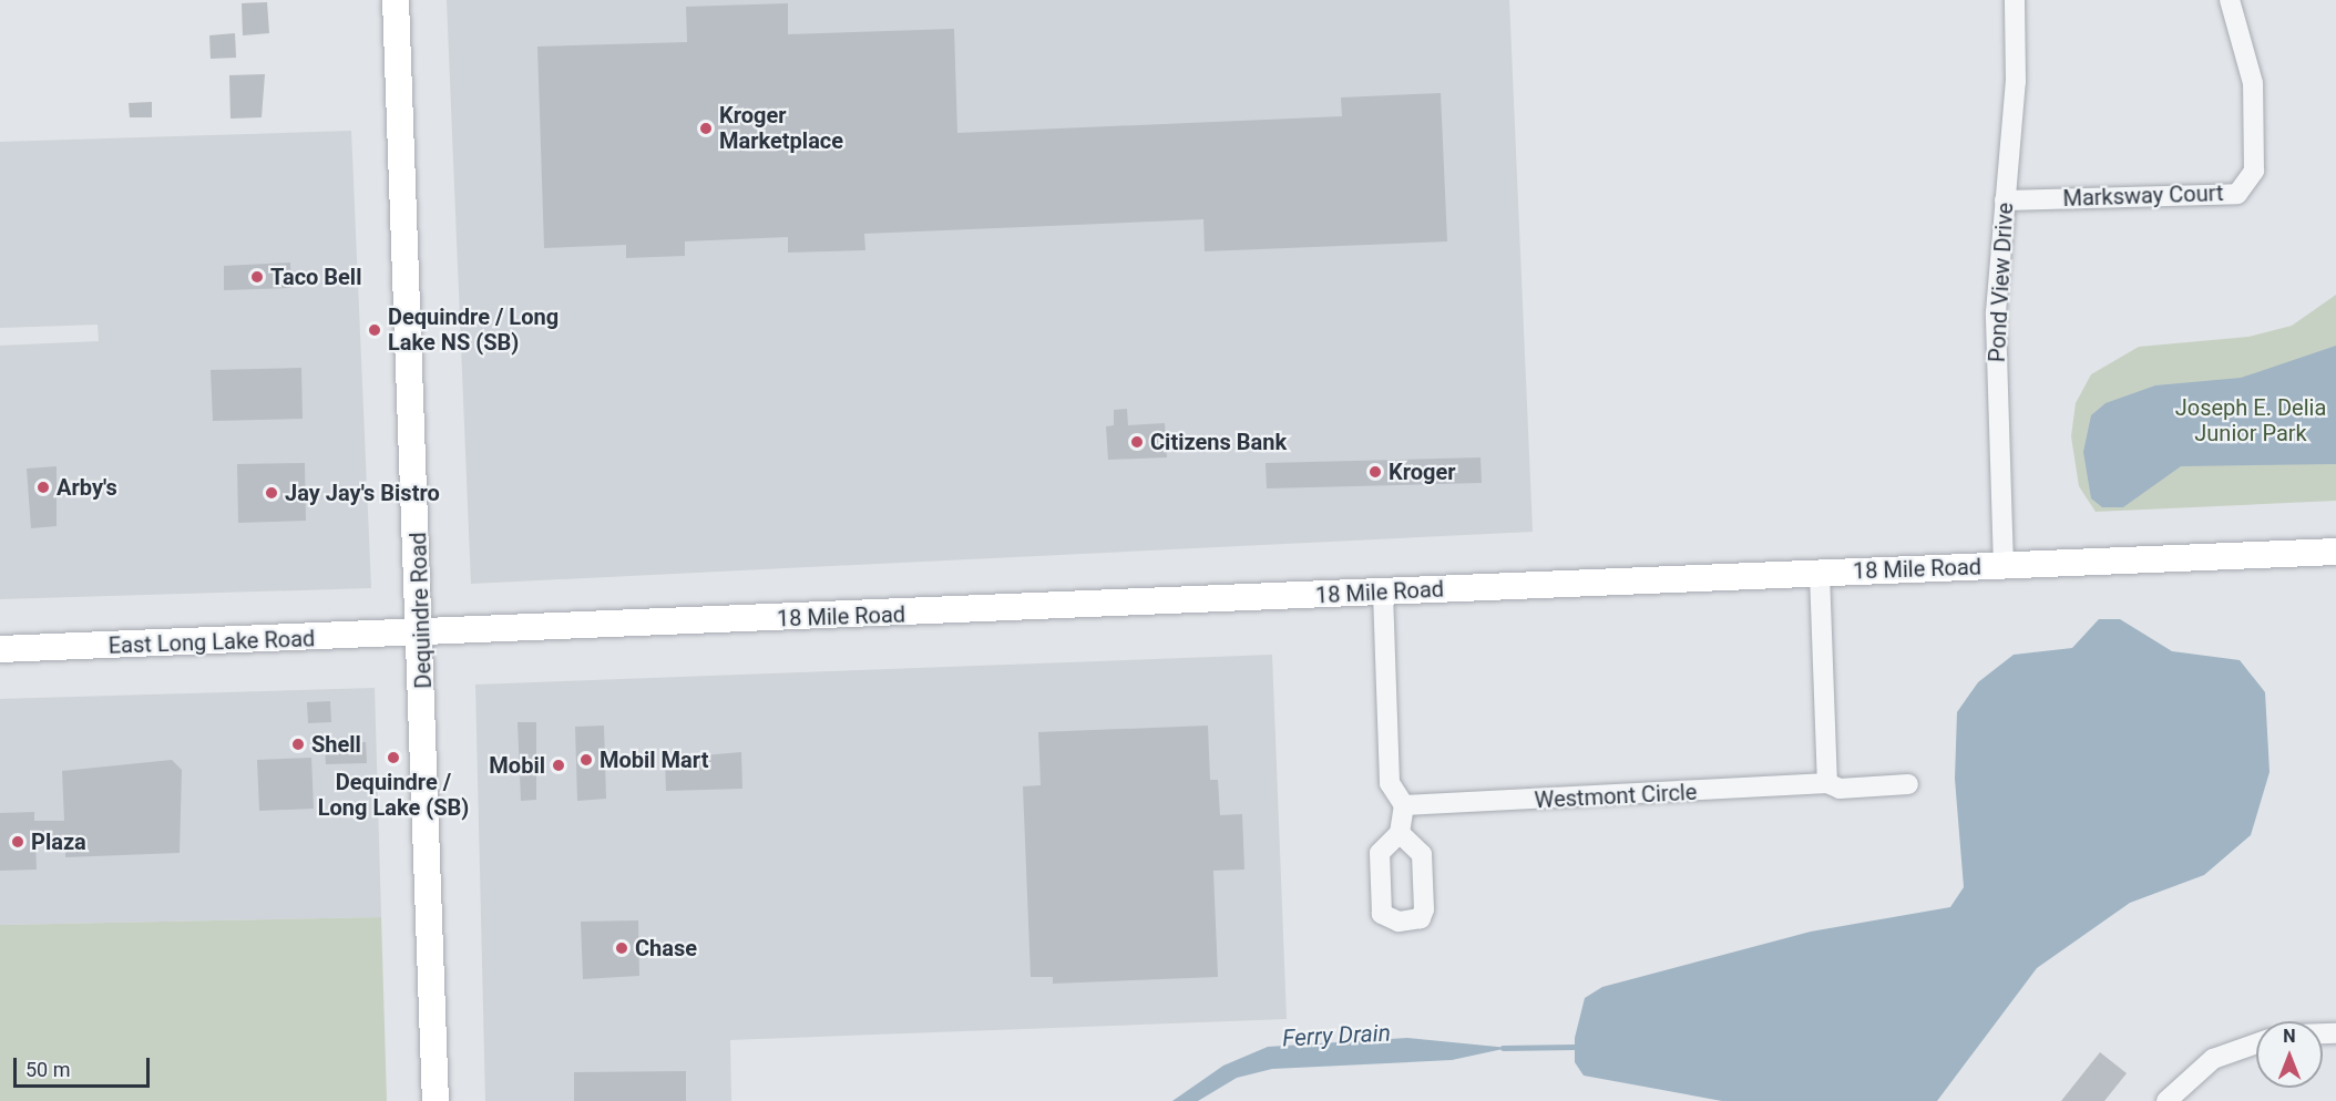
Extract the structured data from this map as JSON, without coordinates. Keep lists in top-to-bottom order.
{
  "streets": {
    "main road": ["18 Mile Road", "Dequindre Road", "East Long Lake Road"],
    "street": ["Marksway Court", "Pond View Drive", "Westmont Circle"]
  },
  "crossings": [
    ["Marksway Court", "Pond View Drive"],
    ["Pond View Drive", "18 Mile Road"],
    ["18 Mile Road", "Dequindre Road"],
    ["18 Mile Road", "East Long Lake Road"],
    ["Dequindre Road", "East Long Lake Road"]
  ],
  "water": ["Ferry Drain"],
  "parks": ["Joseph E. Delia Junior Park"],
  "places": [
    "Kroger Marketplace",
    "Taco Bell",
    "Dequindre / Long Lake NS (SB)",
    "Citizens Bank",
    "Kroger",
    "Arby's",
    "Jay Jay's Bistro",
    "Shell",
    "Dequindre / Long Lake (SB)",
    "Mobil Mart",
    "Mobil",
    "Plaza",
    "Chase"
  ],
  "scale_bar": "50 m",
  "north": "top"
}
